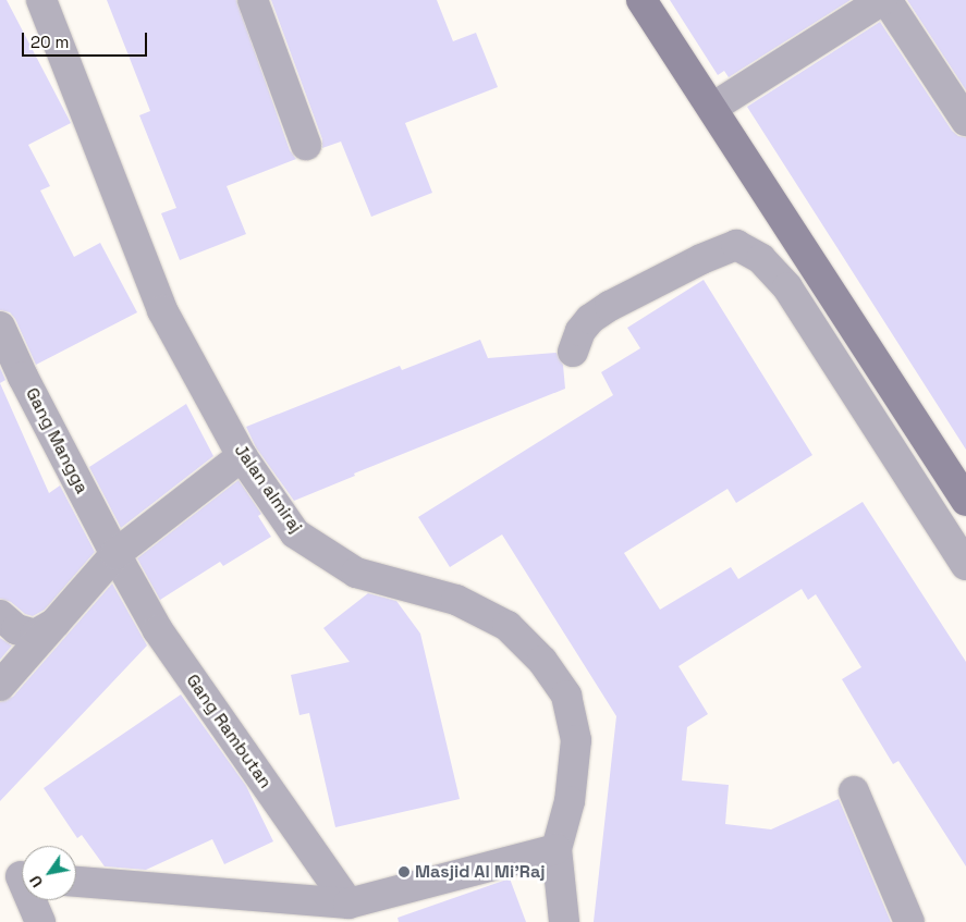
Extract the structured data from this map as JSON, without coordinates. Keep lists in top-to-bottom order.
{
  "streets": {
    "street": ["Gang Mangga", "Jalan almiraj", "Gang Rambutan"]
  },
  "crossings": [
    ["Gang Mangga", "Gang Rambutan"]
  ],
  "places": ["Masjid Al Mi'Raj"],
  "scale_bar": "20 m",
  "north": "bottom left"
}
